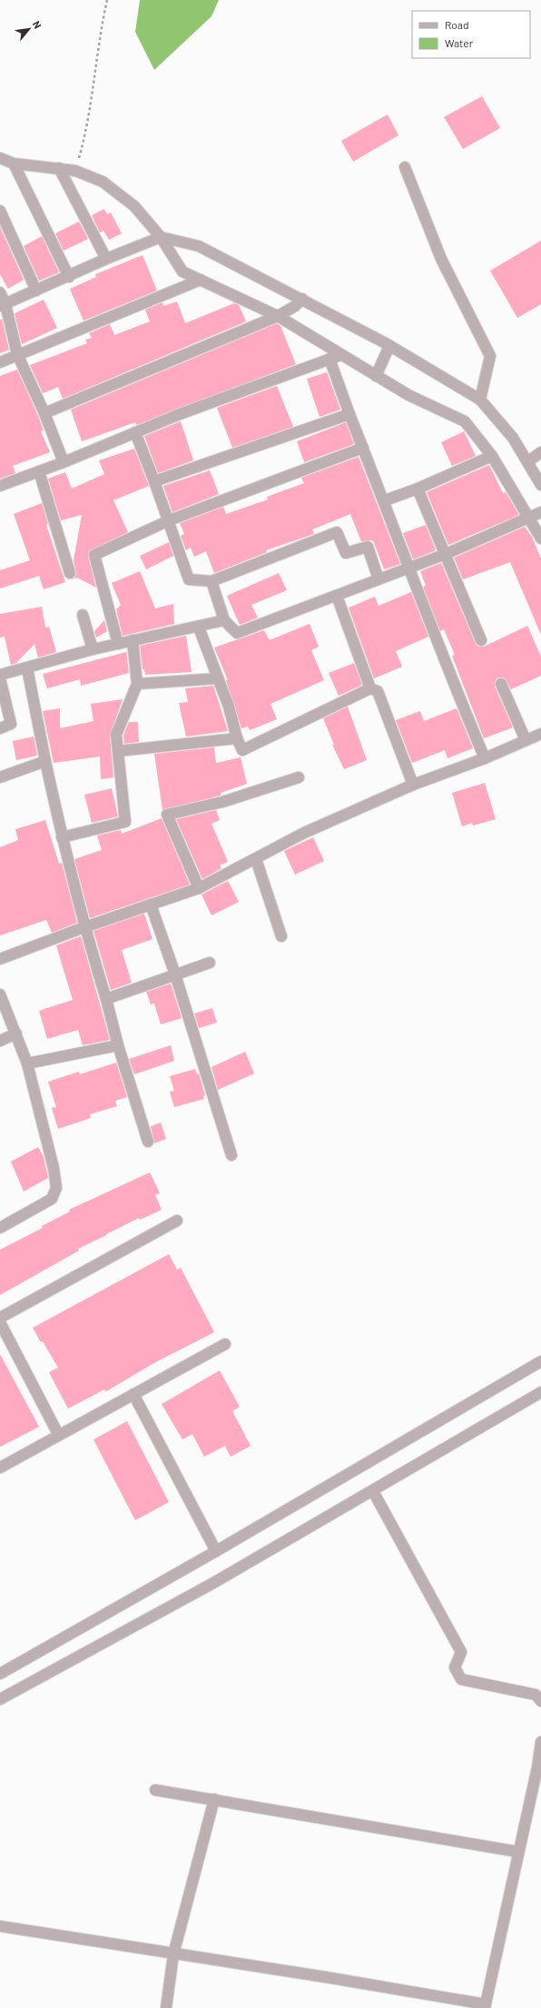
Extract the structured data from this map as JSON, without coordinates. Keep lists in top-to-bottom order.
{
  "legend": ["Road", "Water"],
  "north": "top right"
}
